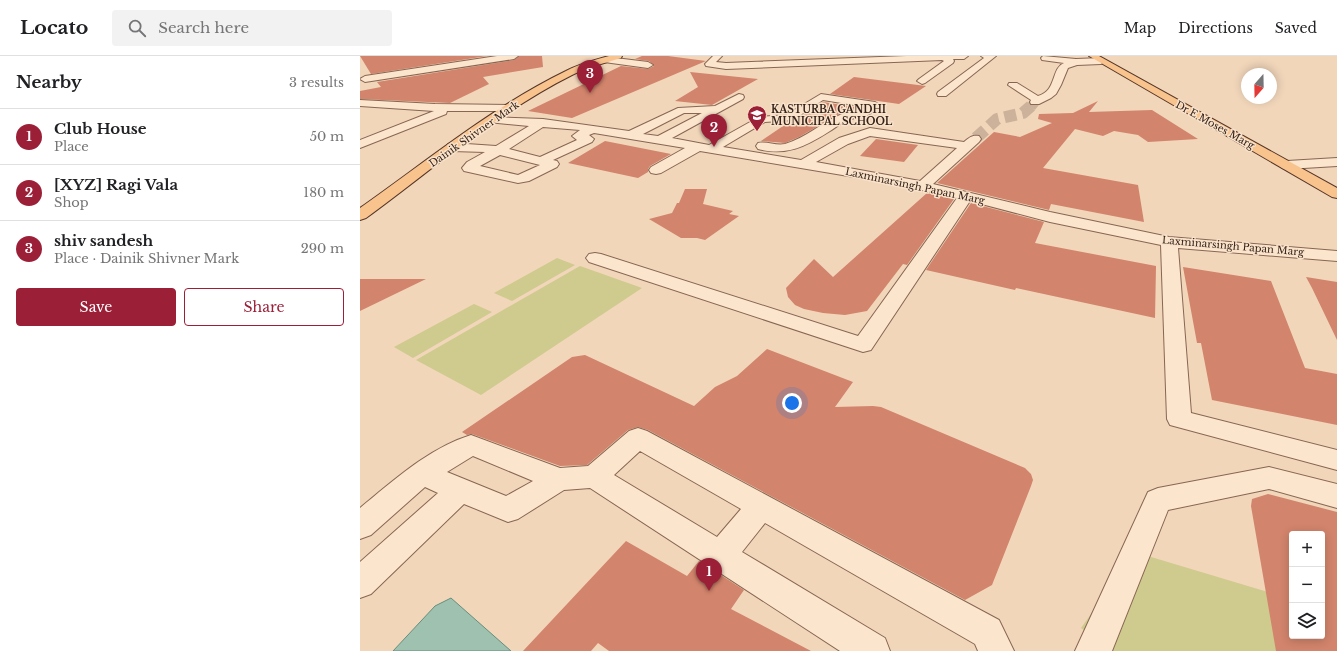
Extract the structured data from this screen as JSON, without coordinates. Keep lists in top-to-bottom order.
{
  "streets": {
    "main road": ["Dr E Moses Marg", "Dainik Shivner Mark"],
    "street": ["Laxminarsingh Papan Marg"]
  },
  "crossings": [
    ["Dainik Shivner Mark", "Laxminarsingh Papan Marg"]
  ],
  "places": {
    "school or university": ["KASTURBA GANDHI MUNICIPAL SCHOOL"]
  },
  "north": "bottom",
  "page": {
    "header": "Locato",
    "search": "Search here",
    "nav": ["Map", "Directions", "Saved"],
    "heading": ["Nearby", "3 results"],
    "pins": ["3", "2", "1"],
    "list": [
      {
        "mark": "1",
        "name": "Club House",
        "note": "Place",
        "value": "50 m"
      },
      {
        "mark": "2",
        "name": "[XYZ] Ragi Vala",
        "note": "Shop",
        "value": "180 m"
      },
      {
        "mark": "3",
        "name": "shiv sandesh",
        "note": "Place · Dainik Shivner Mark",
        "value": "290 m"
      }
    ],
    "buttons": ["Save", "Share"],
    "map_buttons": ["+", "−"]
  }
}
